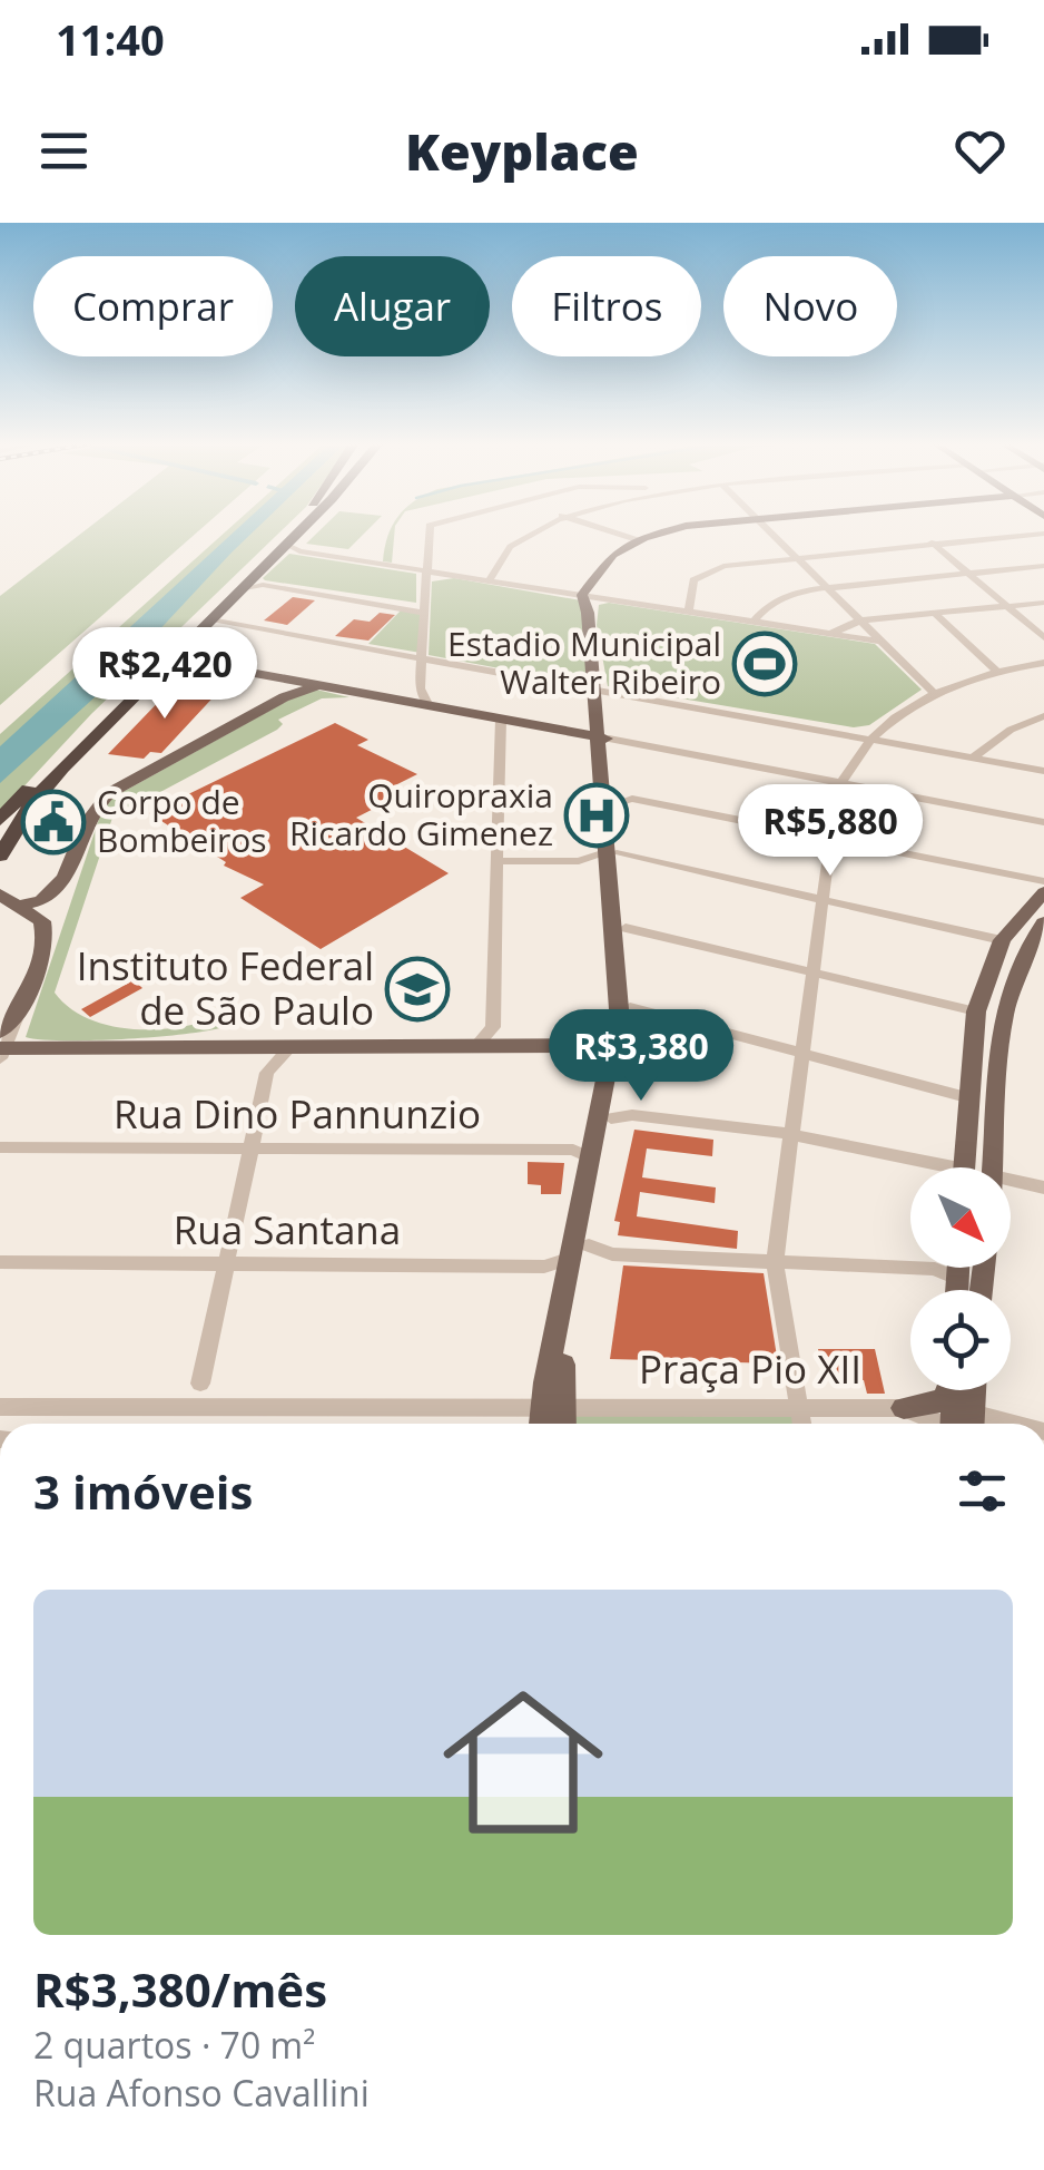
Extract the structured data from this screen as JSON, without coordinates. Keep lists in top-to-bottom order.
{
  "streets": {
    "street": ["Rua Dino Pannunzio", "Rua Santana", "Praça Pio XII"]
  },
  "places": {
    "sports": ["Estadio Municipal Walter Ribeiro"],
    "hospital": ["Quiropraxia Ricardo Gimenez"],
    "public building": ["Corpo de Bombeiros"],
    "school or university": ["Instituto Federal de São Paulo"]
  },
  "north": "bottom right",
  "page": {
    "status": "11:40",
    "header": "Keyplace",
    "chip": [
      "Comprar",
      "Alugar",
      "Filtros",
      "Novo"
    ],
    "price": ["R$2,420", "R$5,880", "R$3,380"],
    "heading": "3 imóveis",
    "list": [
      {
        "name": "R$3,380/mês",
        "note": "2 quartos · 70 m² · Rua Afonso Cavallini"
      }
    ]
  }
}
